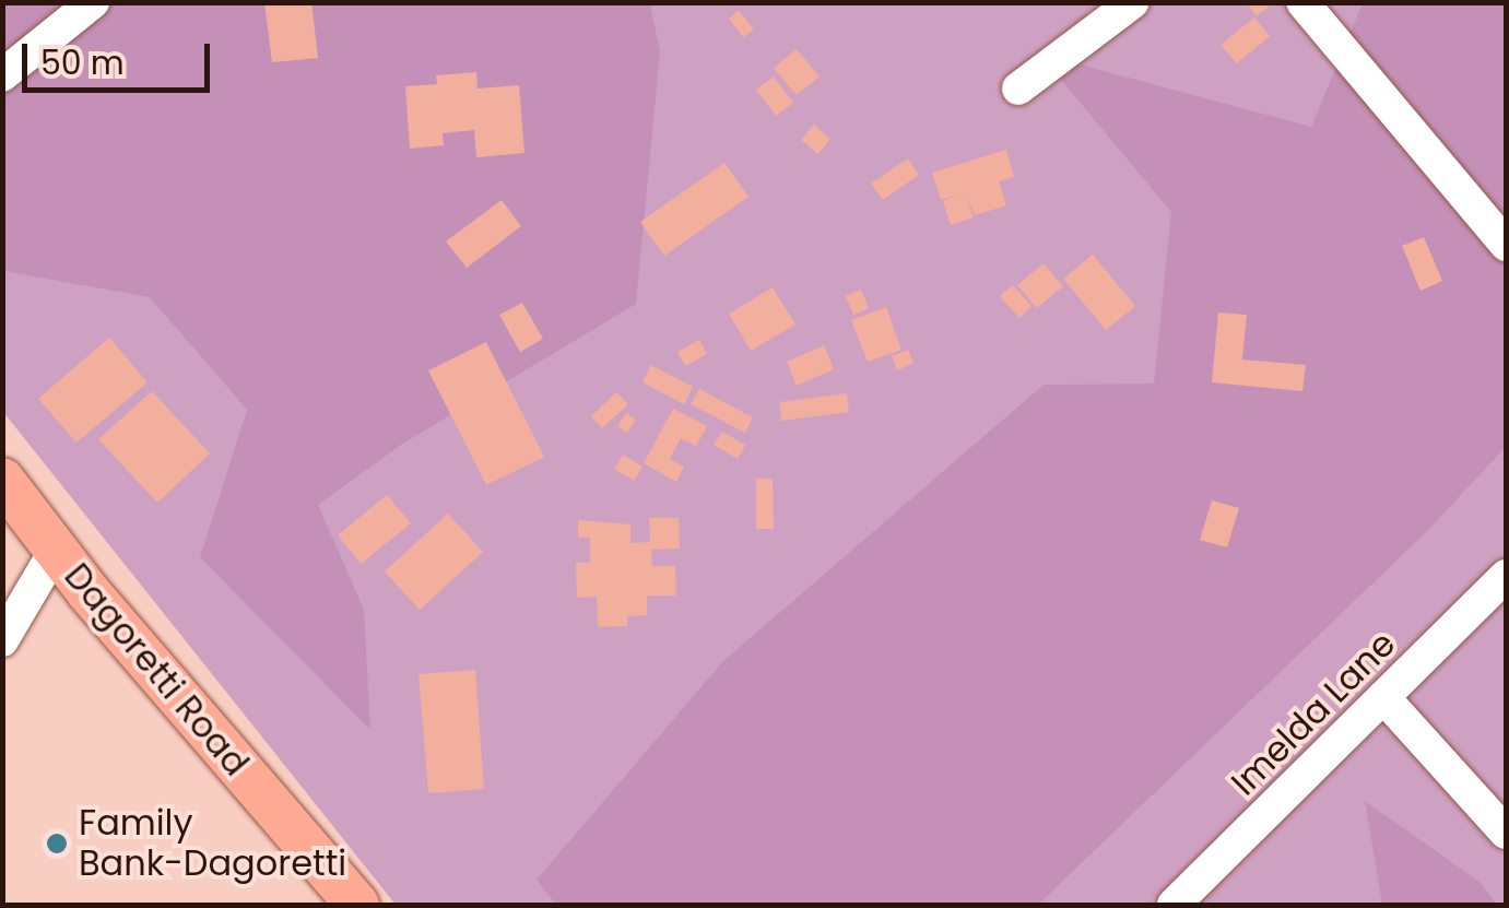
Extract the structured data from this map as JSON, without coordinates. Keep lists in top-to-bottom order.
{
  "streets": {
    "main road": ["Dagoretti Road"],
    "street": ["Imelda Lane"]
  },
  "places": ["Family Bank-Dagoretti"],
  "scale_bar": "50 m"
}
